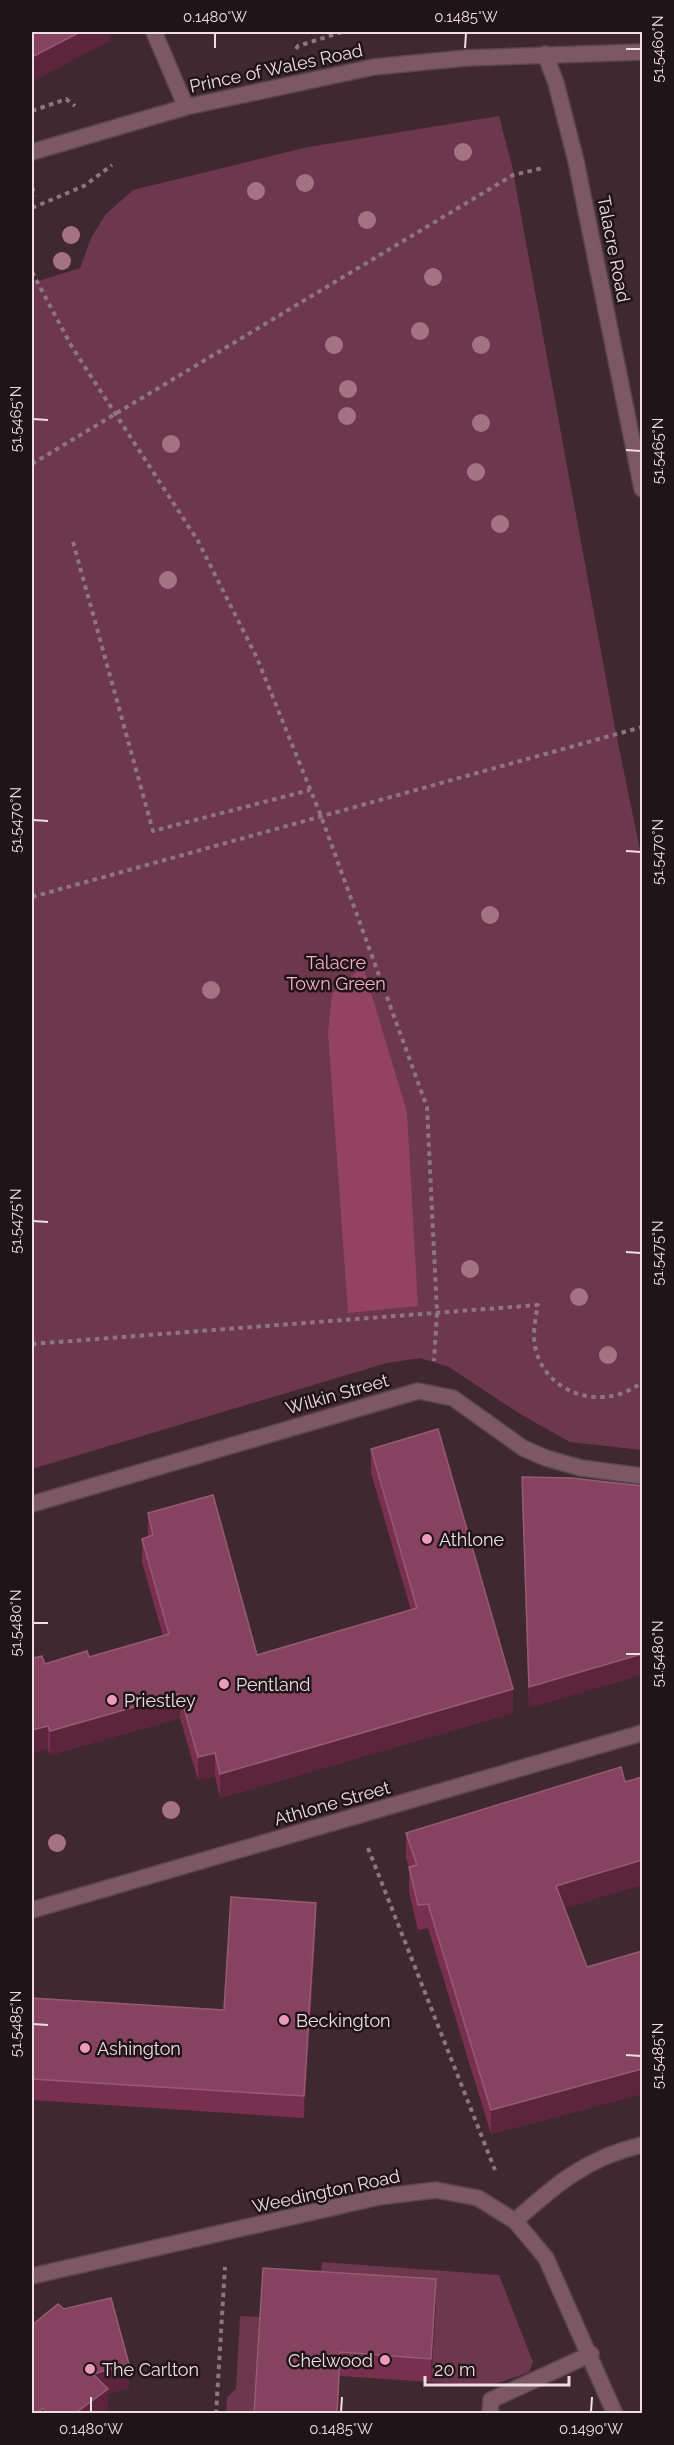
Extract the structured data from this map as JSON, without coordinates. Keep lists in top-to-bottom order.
{
  "streets": {
    "street": [
      "Prince of Wales Road",
      "Talacre Road",
      "Wilkin Street",
      "Athlone Street",
      "Weedington Road"
    ]
  },
  "crossings": [
    ["Prince of Wales Road", "Talacre Road"]
  ],
  "parks": ["Talacre Town Green"],
  "places": [
    "Athlone",
    "Pentland",
    "Priestley",
    "Beckington",
    "Ashington",
    "Chelwood",
    "The Carlton"
  ],
  "scale_bar": "20 m",
  "coordinates": [
    "0.1480°W",
    "0.1485°W",
    "51.5460°N",
    "51.5465°N",
    "51.5470°N",
    "51.5475°N",
    "51.5480°N",
    "51.5485°N",
    "0.1490°W"
  ]
}
